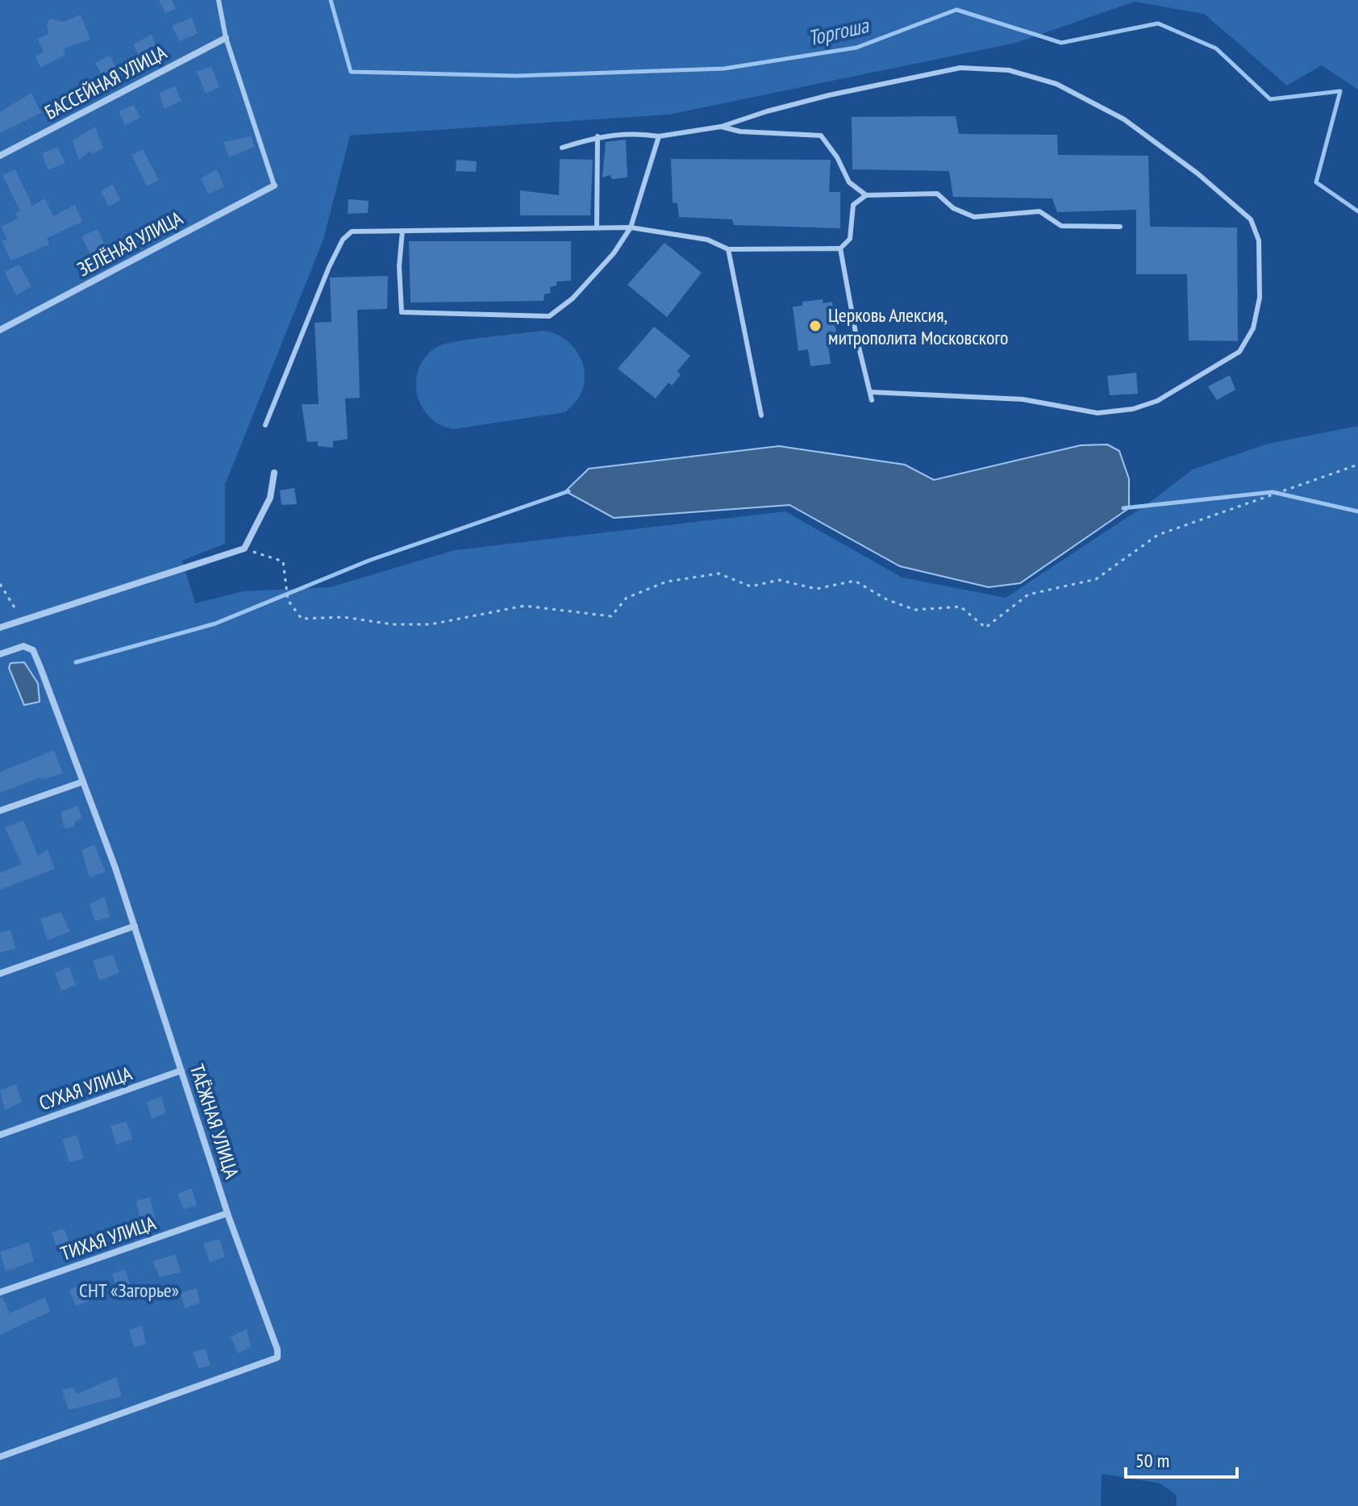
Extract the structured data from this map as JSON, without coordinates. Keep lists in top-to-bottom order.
{
  "streets": {
    "street": [
      "БАССЕЙНАЯ УЛИЦА",
      "ЗЕЛЁНАЯ УЛИЦА",
      "СУХАЯ УЛИЦА",
      "ТАЁЖНАЯ УЛИЦА",
      "ТИХАЯ УЛИЦА"
    ]
  },
  "crossings": [
    ["СУХАЯ УЛИЦА", "ТАЁЖНАЯ УЛИЦА"],
    ["ТАЁЖНАЯ УЛИЦА", "ТИХАЯ УЛИЦА"]
  ],
  "water": ["Торгоша"],
  "parks": ["СНТ «Загорье»"],
  "places": ["Церковь Алексия, митрополита Московского"],
  "scale_bar": "50 m"
}
